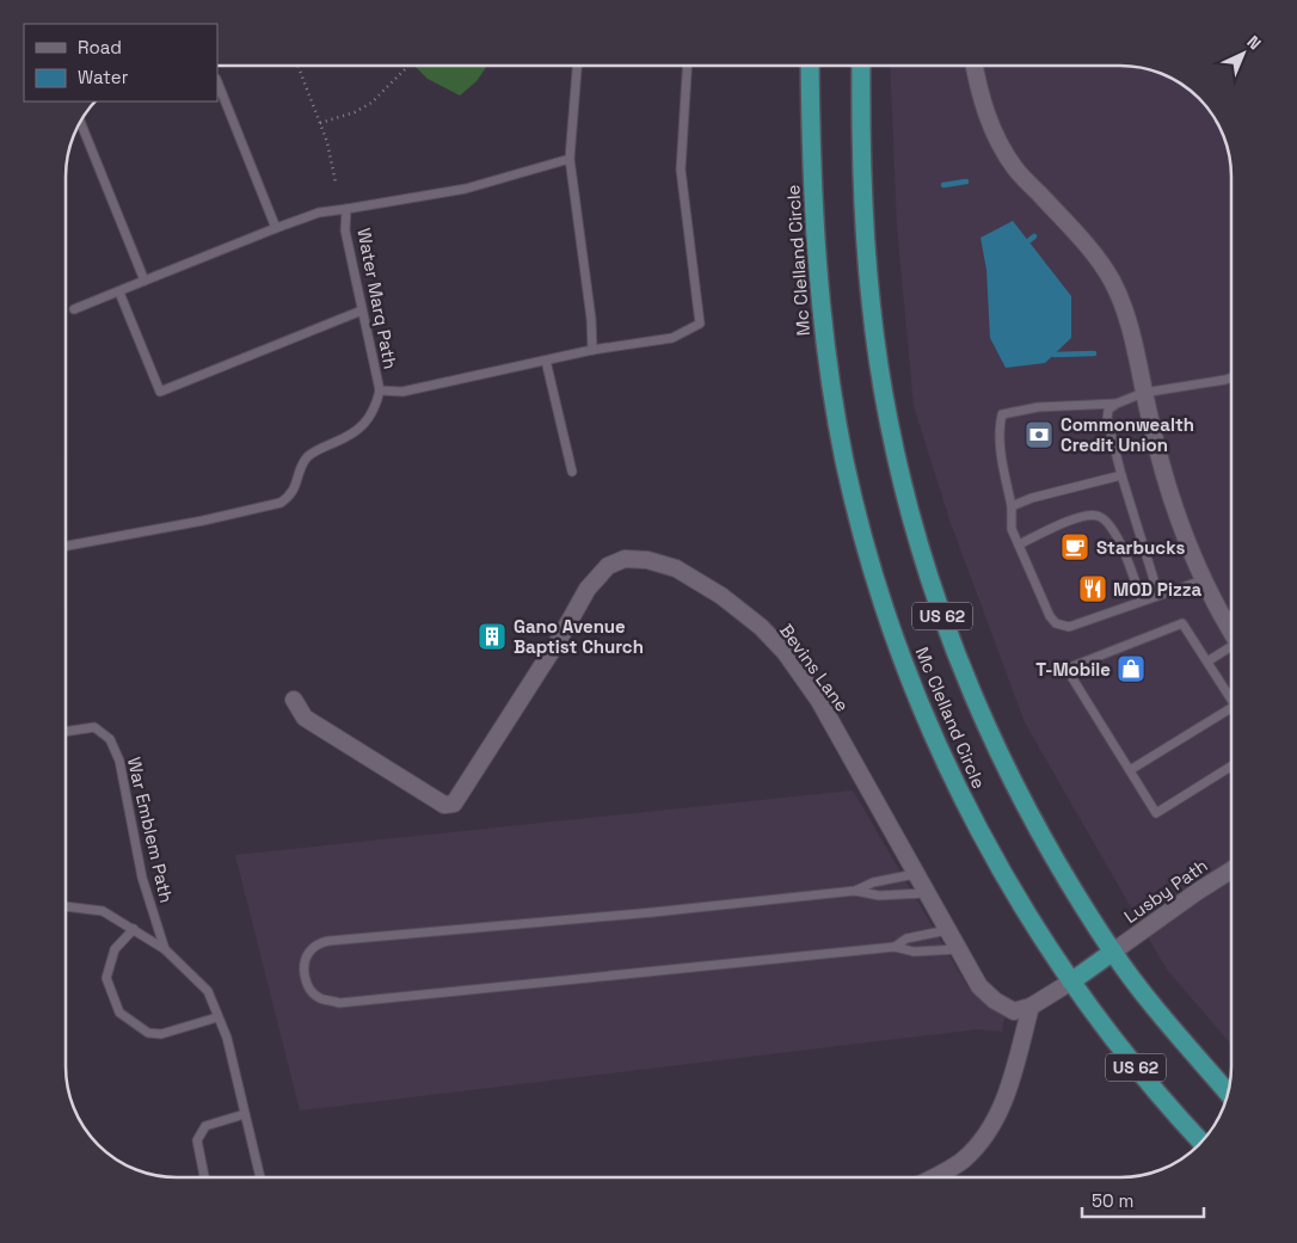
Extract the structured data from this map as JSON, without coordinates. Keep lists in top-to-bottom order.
{
  "streets": {
    "highway": ["Mc Clelland Circle", "US 62"],
    "street": ["Bevins Lane", "Lusby Path"],
    "lane": ["Water Marq Path", "War Emblem Path"]
  },
  "crossings": [
    ["Mc Clelland Circle", "Lusby Path"]
  ],
  "places": {
    "bank": ["Commonwealth Credit Union"],
    "cafe": ["Starbucks"],
    "restaurant": ["MOD Pizza"],
    "building": ["Gano Avenue Baptist Church"],
    "shop": ["T-Mobile"]
  },
  "legend": ["Road", "Water"],
  "scale_bar": "50 m",
  "north": "top right"
}
